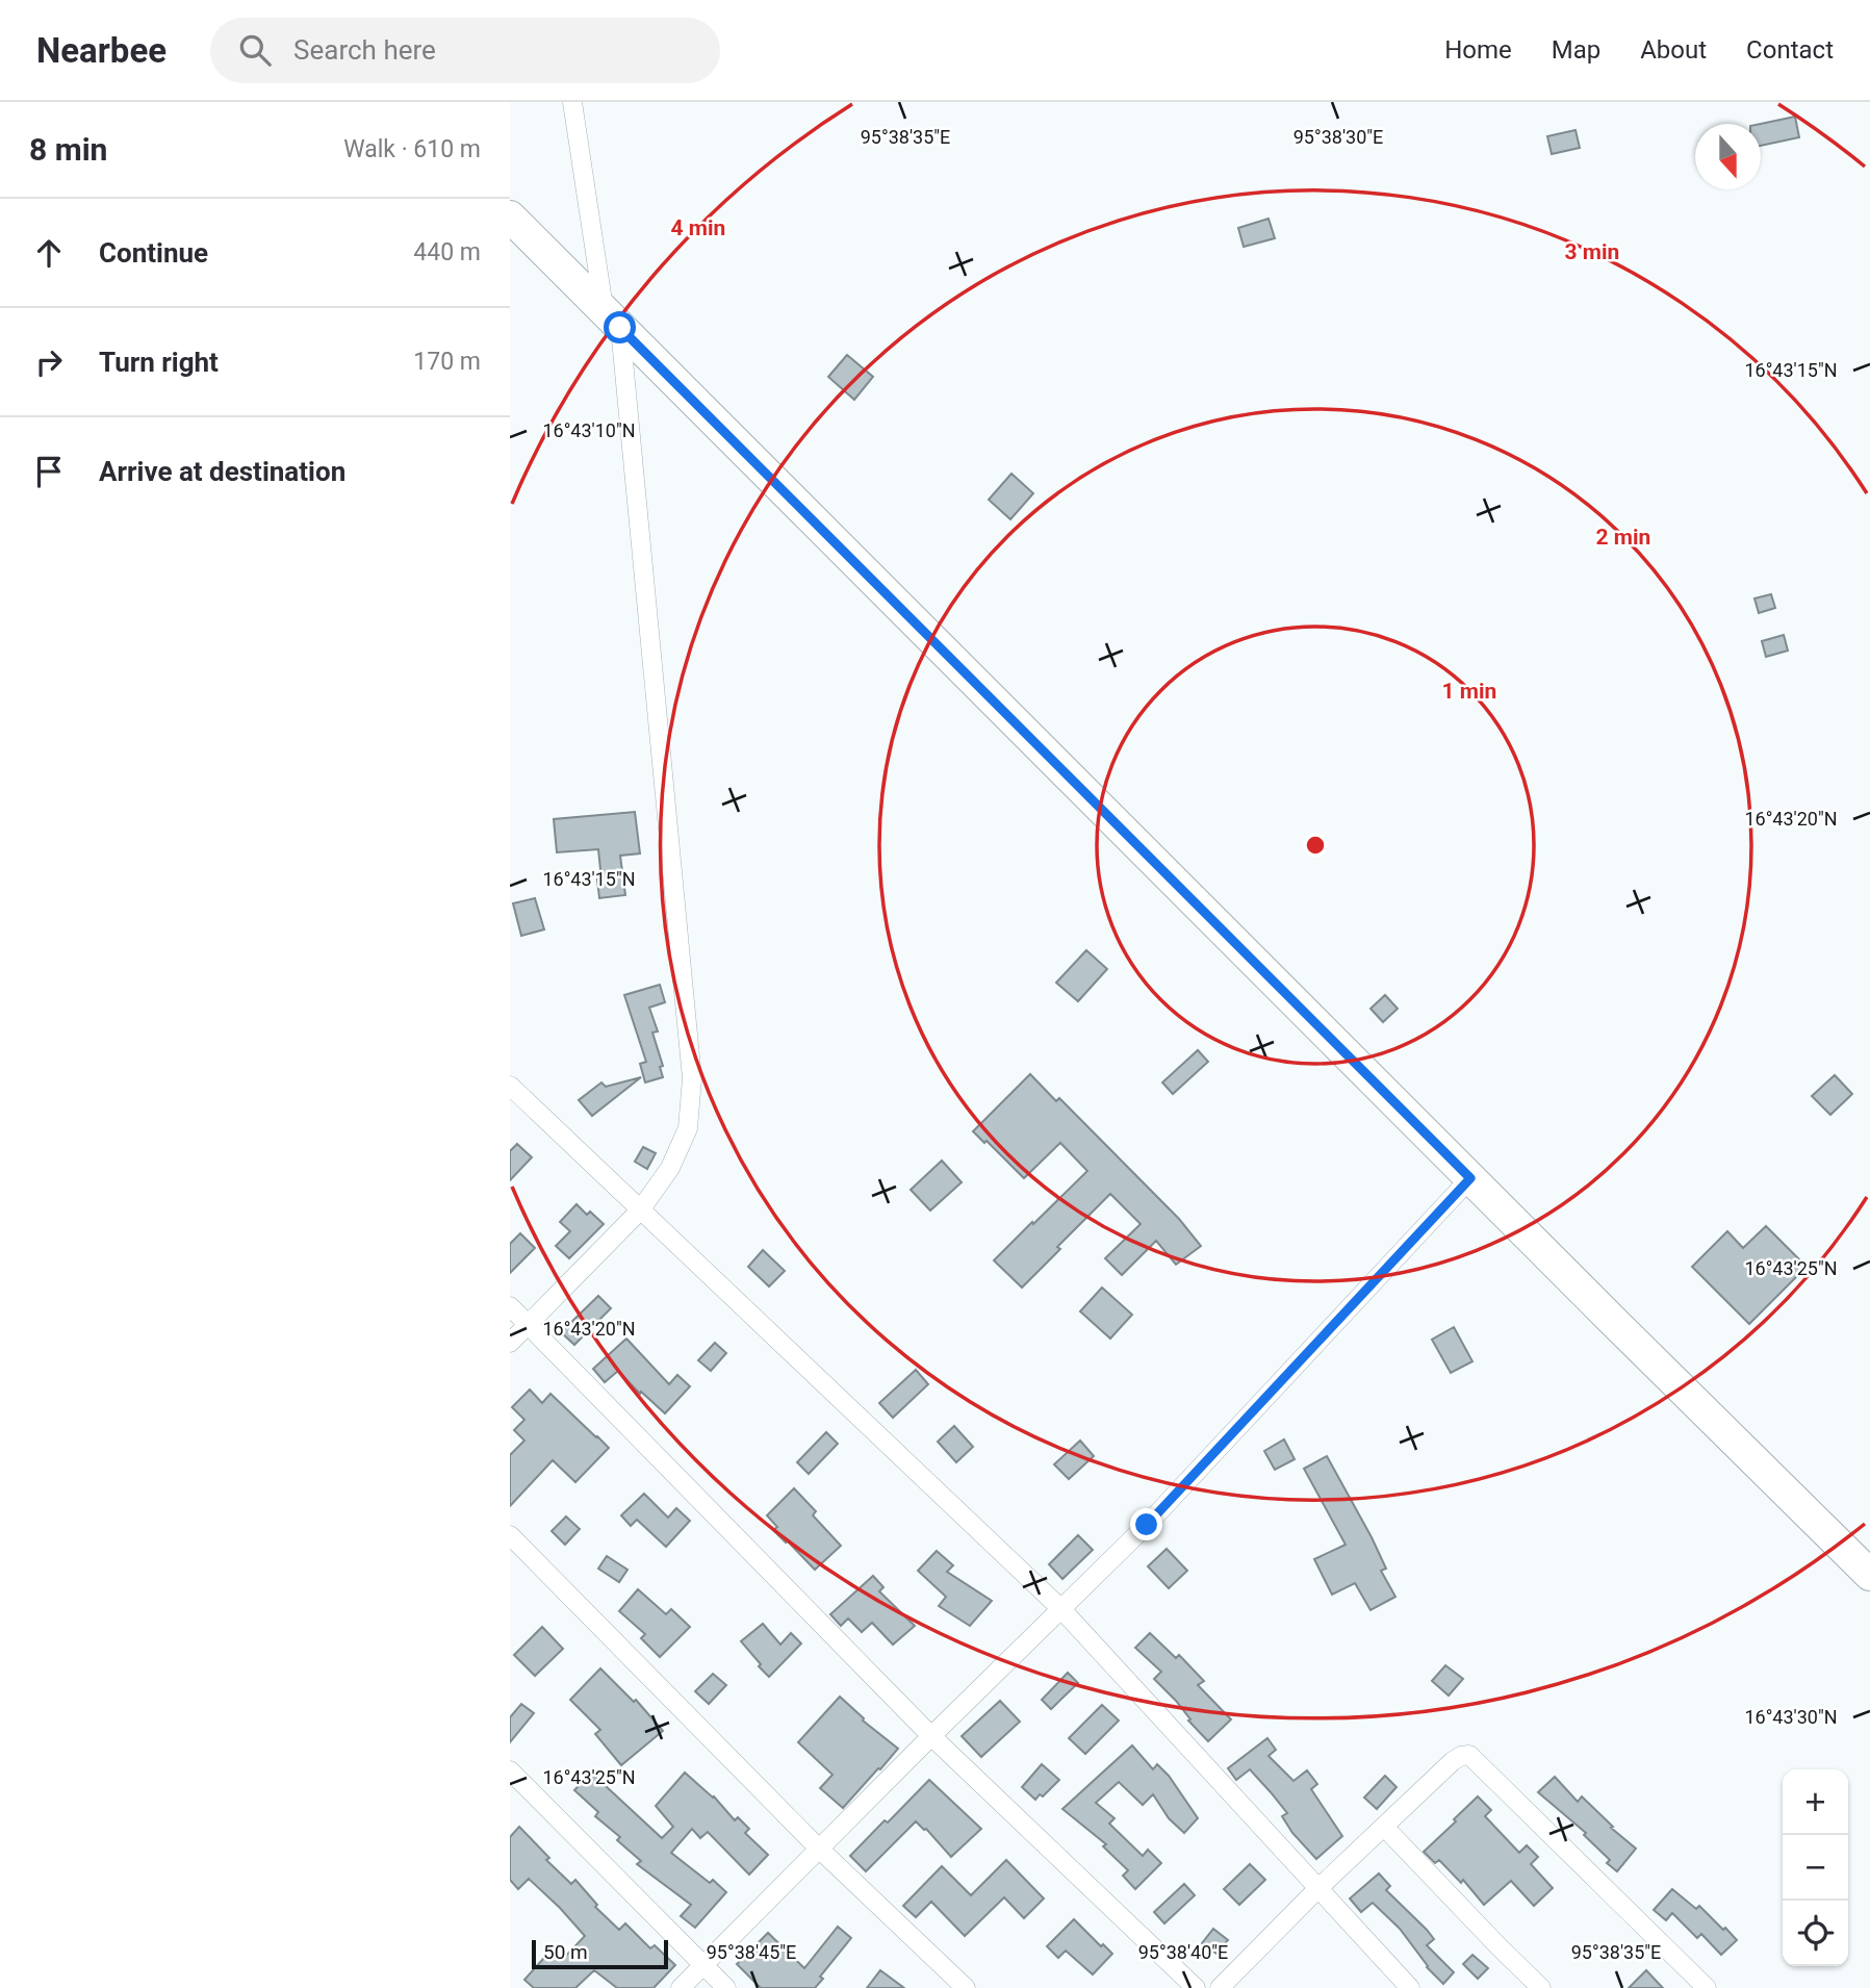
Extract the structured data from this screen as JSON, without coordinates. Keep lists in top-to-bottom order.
{
  "scale_bar": "50 m",
  "north": "bottom",
  "page": {
    "header": "Nearbee",
    "search": "Search here",
    "nav": [
      "Home",
      "Map",
      "About",
      "Contact"
    ],
    "heading": ["8 min", "Walk · 610 m"],
    "list": [
      ["Continue", "440 m"],
      ["Turn right", "170 m"],
      "Arrive at destination"
    ],
    "map_buttons": ["+", "−"],
    "scale": "50 m"
  },
  "coordinates": [
    "95°38'35\"E",
    "95°38'30\"E",
    "16°43'15\"N",
    "16°43'10\"N",
    "16°43'20\"N",
    "16°43'25\"N",
    "16°43'30\"N",
    "95°38'45\"E",
    "95°38'40\"E"
  ],
  "rings": [
    "4 min",
    "3 min",
    "2 min",
    "1 min"
  ]
}
